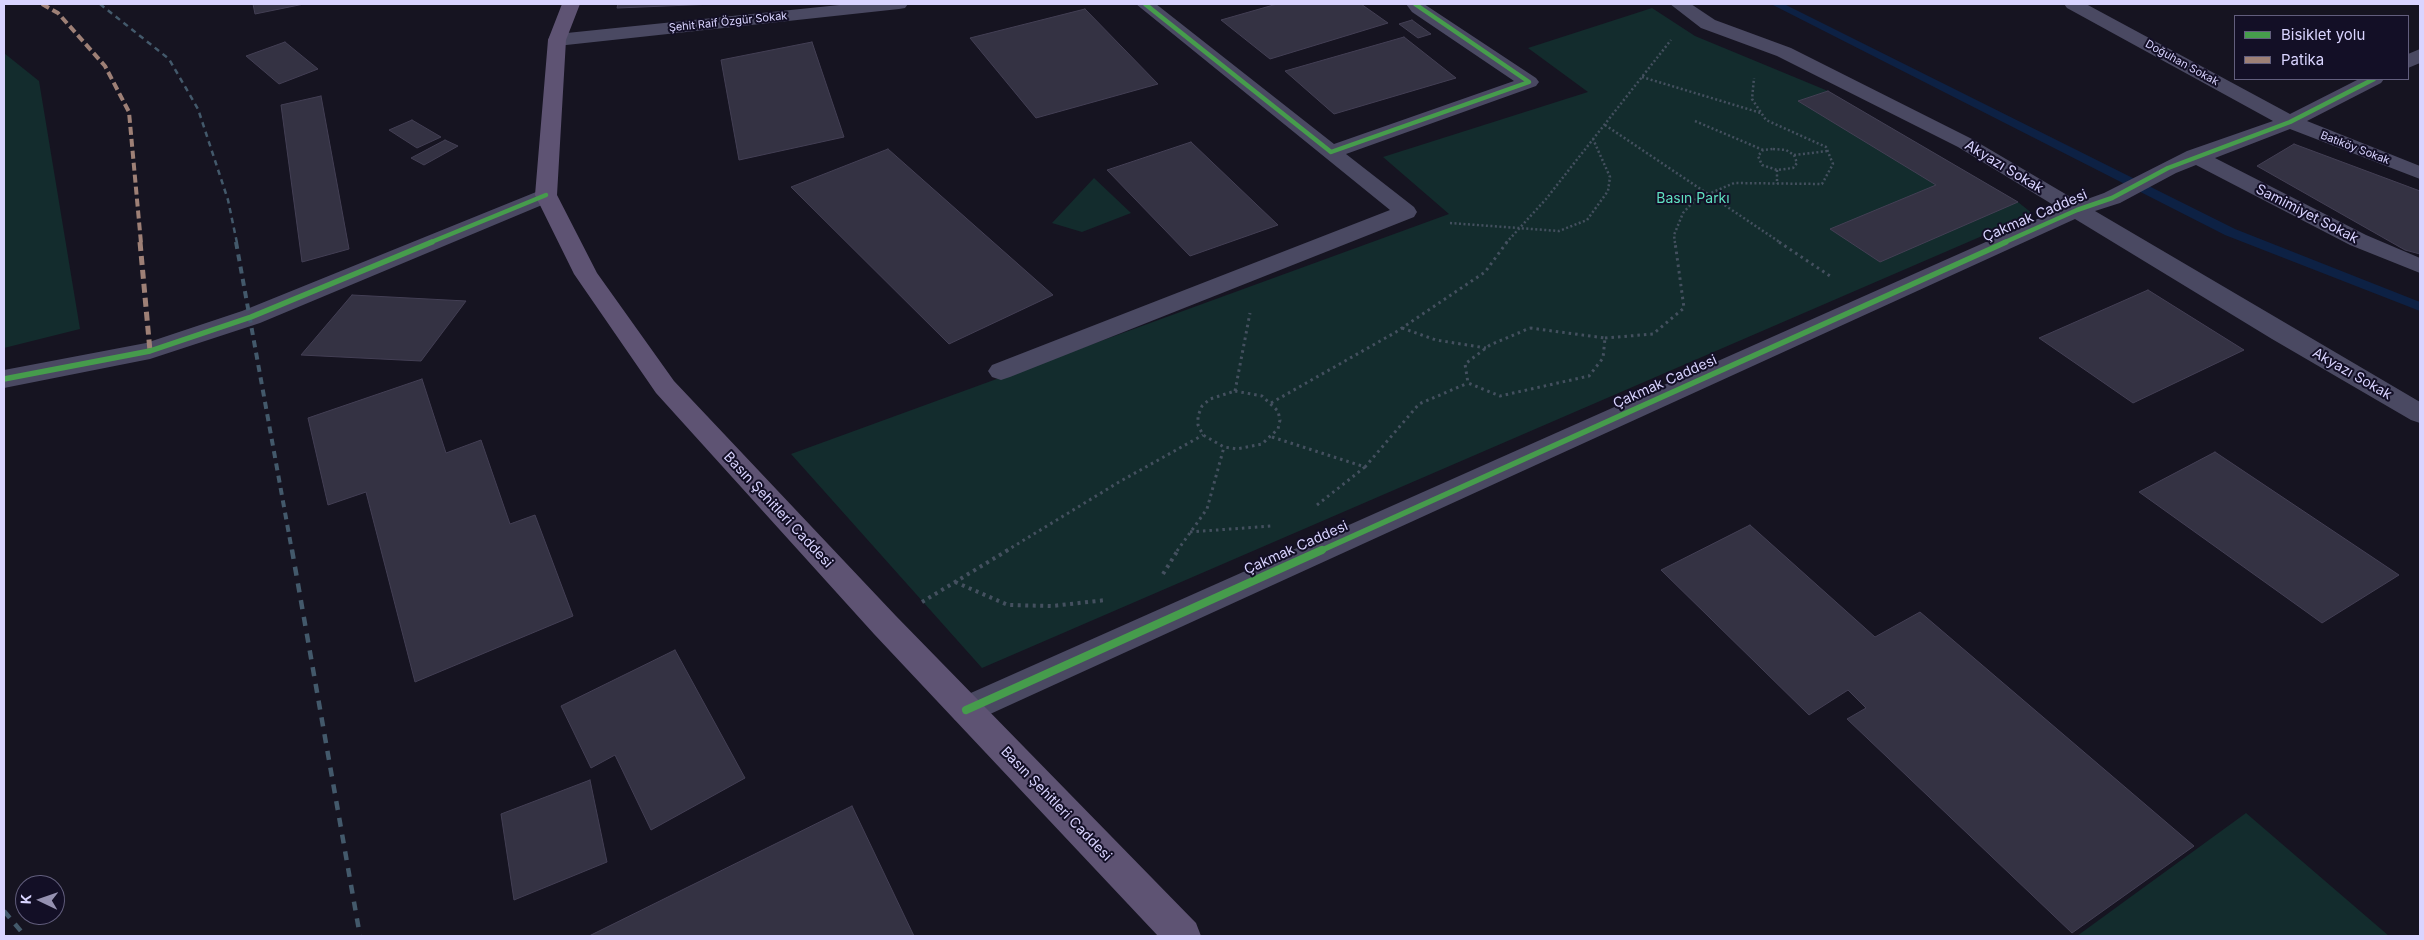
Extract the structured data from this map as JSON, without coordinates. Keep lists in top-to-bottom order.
{
  "streets": {
    "main road": ["Basın Şehitleri Caddesi"],
    "street": [
      "Şehit Raif Özgür Sokak",
      "Doğuhan Sokak",
      "Batıköy Sokak",
      "Akyazı Sokak",
      "Samimiyet Sokak",
      "Çakmak Caddesi"
    ]
  },
  "crossings": [
    ["Doğuhan Sokak", "Batıköy Sokak"],
    ["Doğuhan Sokak", "Çakmak Caddesi"],
    ["Batıköy Sokak", "Çakmak Caddesi"],
    ["Akyazı Sokak", "Çakmak Caddesi"],
    ["Samimiyet Sokak", "Çakmak Caddesi"],
    ["Çakmak Caddesi", "Basın Şehitleri Caddesi"]
  ],
  "parks": ["Basın Parkı"],
  "legend": ["Bisiklet yolu", "Patika"],
  "north": "left"
}
